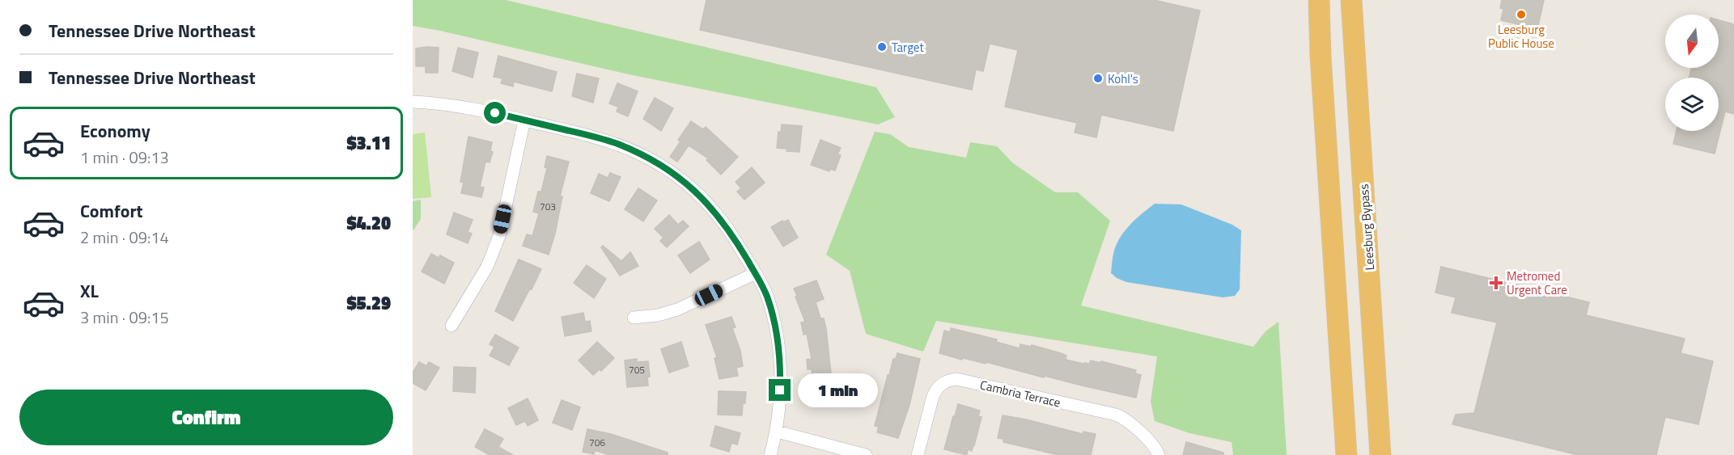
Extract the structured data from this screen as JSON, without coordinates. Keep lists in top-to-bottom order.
{
  "streets": {
    "highway": ["Leesburg Bypass"],
    "street": ["Cambria Terrace"]
  },
  "places": {
    "other": ["Leesburg Public House", "Target", "Kohl's"],
    "health": ["Metromed Urgent Care"]
  },
  "house_numbers": ["703", "705", "706"],
  "north": "bottom",
  "page": {
    "banner": ["Tennessee Drive Northeast", "Tennessee Drive Northeast"],
    "list": [
      {
        "name": "Economy",
        "note": "1 min · 09:13",
        "value": "$3.11"
      },
      {
        "name": "Comfort",
        "note": "2 min · 09:14",
        "value": "$4.20"
      },
      {
        "name": "XL",
        "note": "3 min · 09:15",
        "value": "$5.29"
      }
    ],
    "bubble": "1 min",
    "buttons": "Confirm"
  }
}
